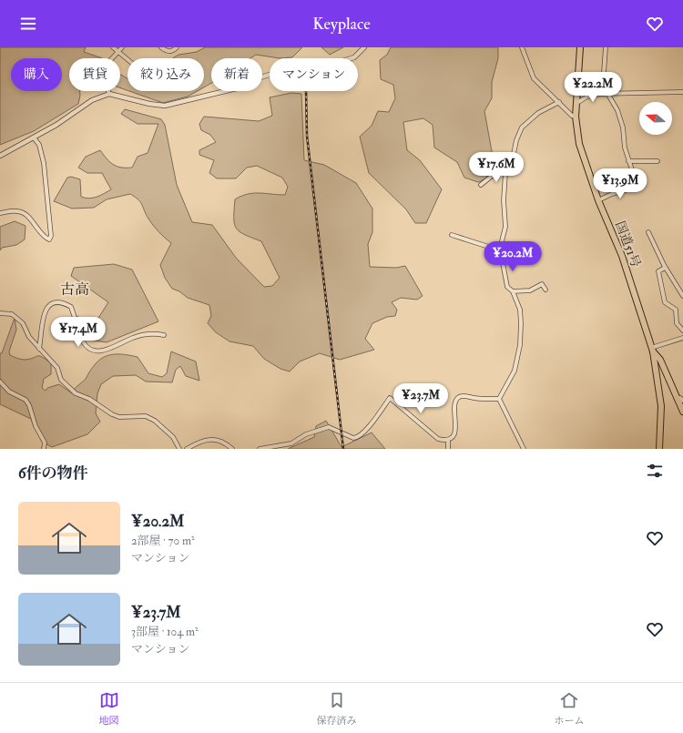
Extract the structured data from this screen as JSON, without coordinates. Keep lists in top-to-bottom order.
{
  "streets": {
    "main road": ["国道51号"]
  },
  "districts": ["古高"],
  "north": "left",
  "page": {
    "header": "Keyplace",
    "chip": [
      "購入",
      "賃貸",
      "絞り込み",
      "新着",
      "マンション"
    ],
    "price": [
      "¥22.2M",
      "¥17.6M",
      "¥13.9M",
      "¥20.2M",
      "¥17.4M",
      "¥23.7M"
    ],
    "heading": "6件の物件",
    "list": [
      {
        "name": "¥20.2M",
        "note": "2部屋 · 70 m² · マンション"
      },
      {
        "name": "¥23.7M",
        "note": "3部屋 · 104 m² · マンション"
      }
    ],
    "tabs": ["地図", "保存済み", "ホーム"]
  }
}
